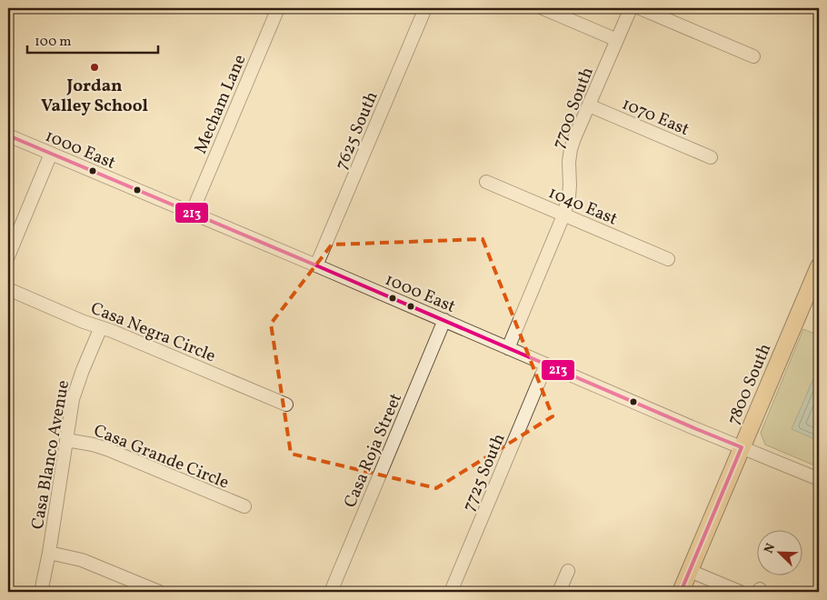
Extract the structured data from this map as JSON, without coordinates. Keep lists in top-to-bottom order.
{
  "streets": {
    "main road": ["7800 South"],
    "street": [
      "Mecham Lane",
      "7700 South",
      "1070 East",
      "7625 South",
      "1000 East",
      "1040 East",
      "Casa Negra Circle",
      "Casa Roja Street",
      "Casa Blanco Avenue",
      "Casa Grande Circle",
      "7725 South"
    ]
  },
  "crossings": [
    ["Mecham Lane", "1000 East"],
    ["7700 South", "1070 East"],
    ["7700 South", "1000 East"],
    ["7700 South", "1040 East"],
    ["7625 South", "1000 East"],
    ["1000 East", "7800 South"],
    ["1000 East", "Casa Roja Street"],
    ["1000 East", "7725 South"],
    ["Casa Negra Circle", "Casa Blanco Avenue"],
    ["Casa Blanco Avenue", "Casa Grande Circle"]
  ],
  "places": ["Jordan Valley School"],
  "lines": ["transit line 213"],
  "scale_bar": "100 m",
  "north": "top left"
}
